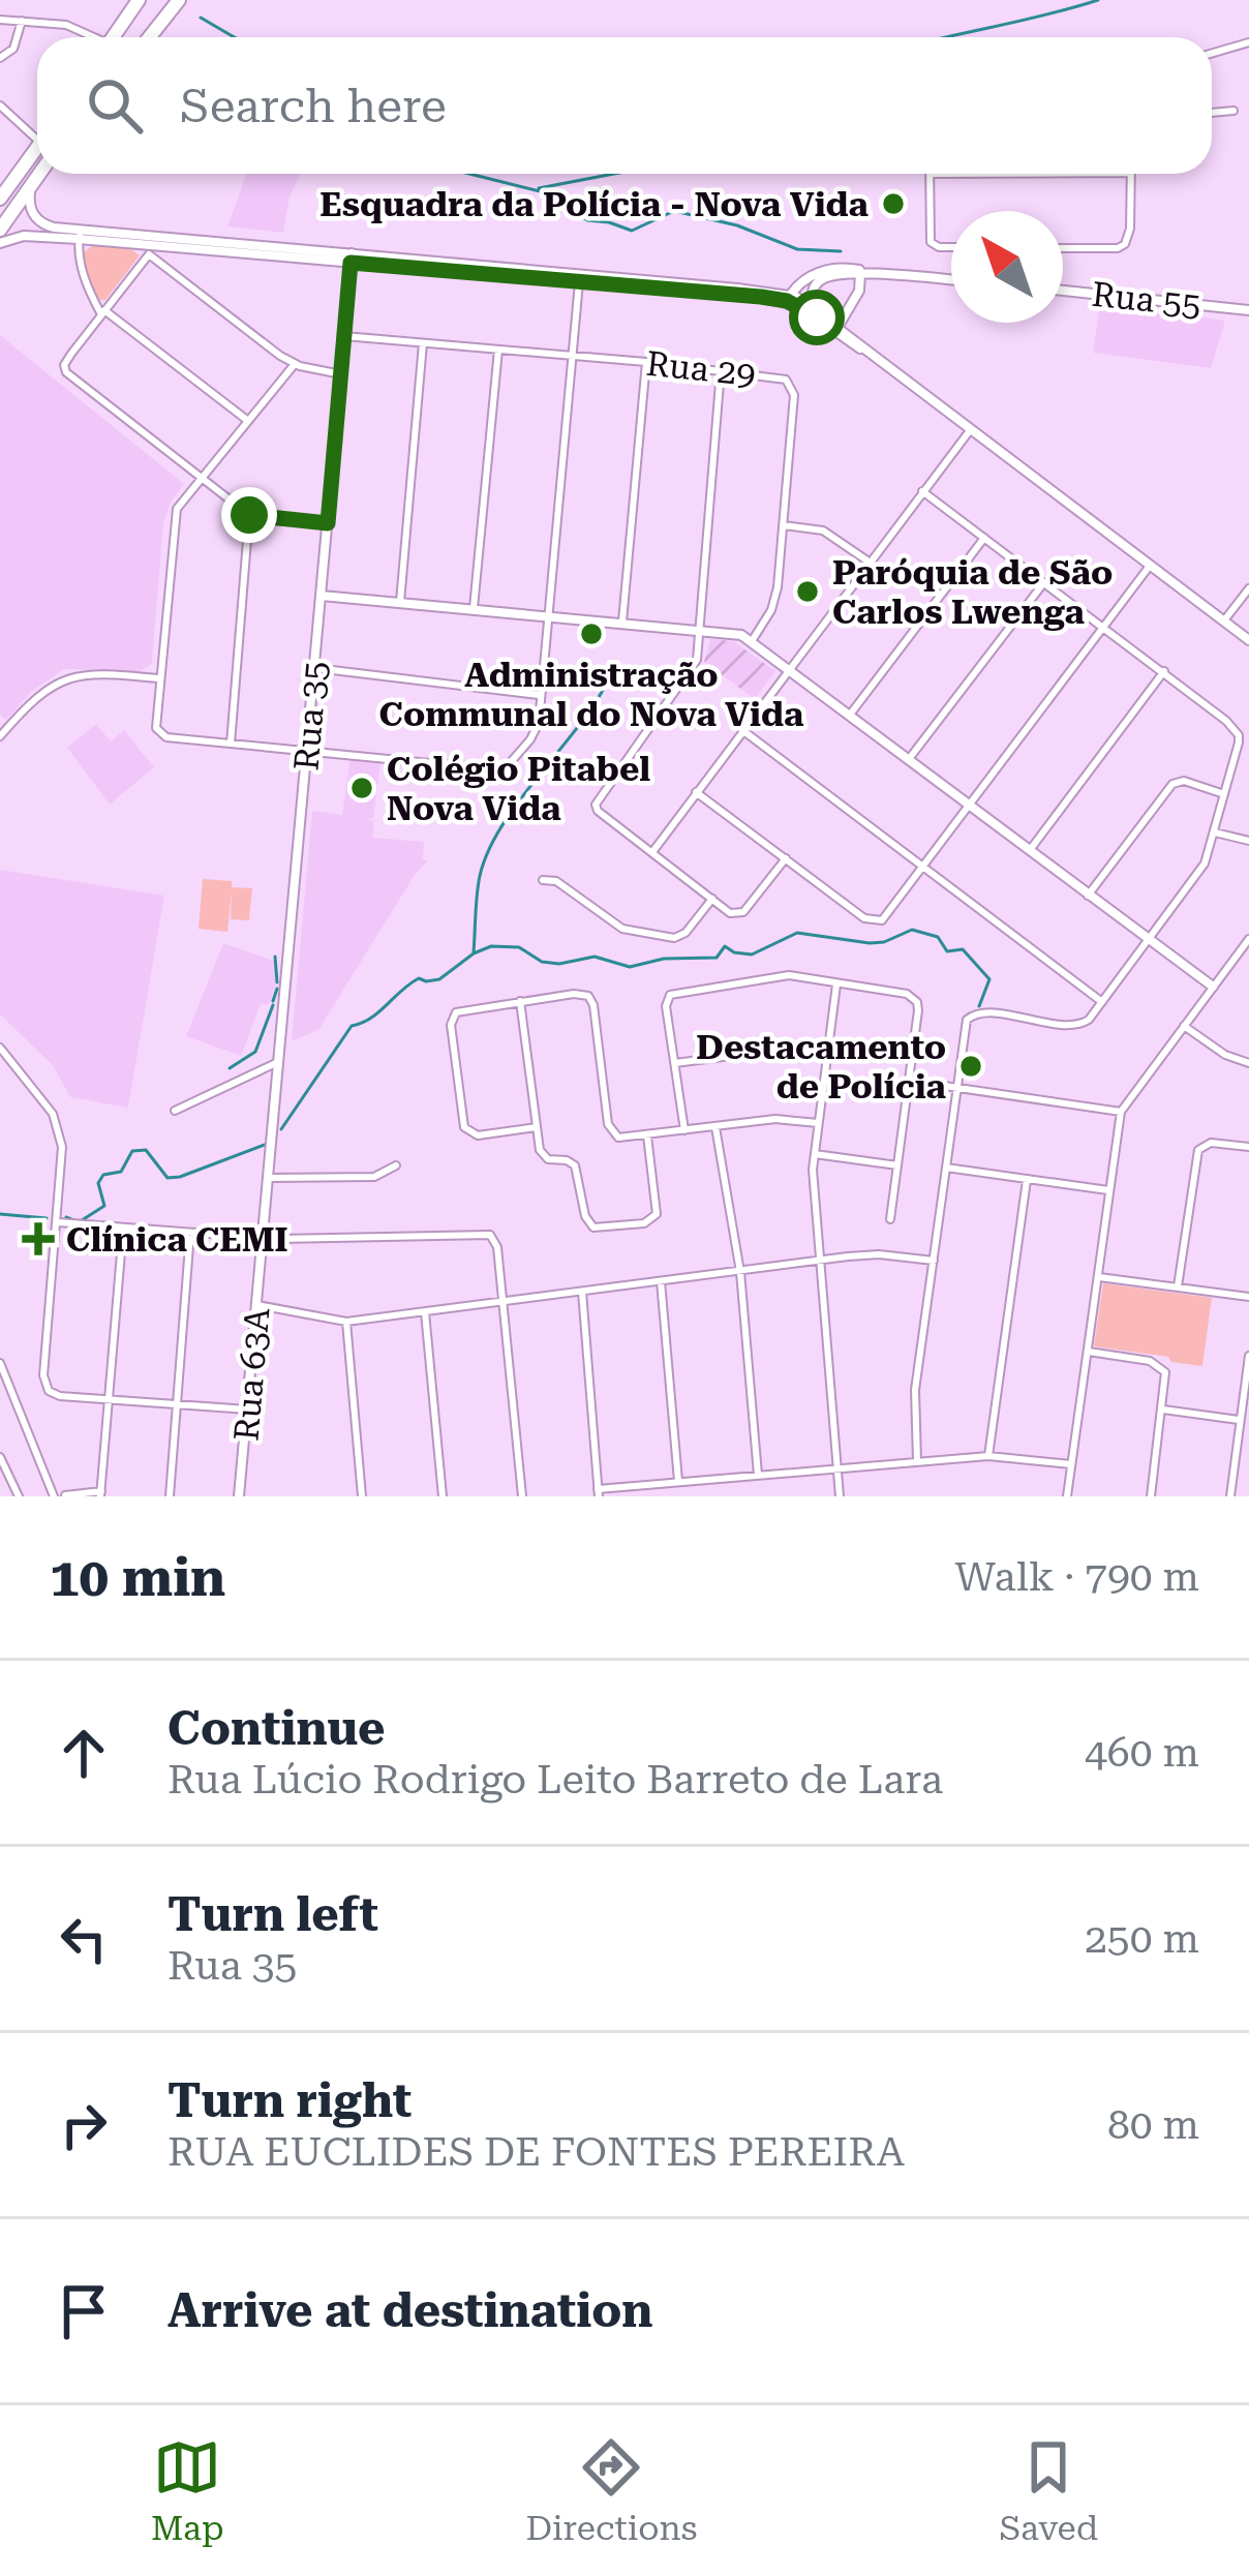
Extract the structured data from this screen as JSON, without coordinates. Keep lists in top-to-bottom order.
{
  "streets": {
    "street": [
      "Rua 55",
      "Rua 29",
      "Rua 35",
      "Rua 63A"
    ]
  },
  "crossings": [
    ["Rua 29", "Rua 35"],
    ["Rua 35", "Rua 63A"]
  ],
  "places": {
    "other": [
      "Esquadra da Polícia - Nova Vida",
      "Paróquia de São Carlos Lwenga",
      "Administração Communal do Nova Vida",
      "Colégio Pitabel Nova Vida",
      "Destacamento de Polícia"
    ],
    "health": ["Clínica CEMI"]
  },
  "north": "top left",
  "page": {
    "search": "Search here",
    "heading": ["10 min", "Walk · 790 m"],
    "list": [
      ["Continue", "Rua Lúcio Rodrigo Leito Barreto de Lara", "460 m"],
      ["Turn left", "Rua 35", "250 m"],
      ["Turn right", "RUA EUCLIDES DE FONTES PEREIRA", "80 m"],
      "Arrive at destination"
    ],
    "nav": ["Map", "Directions", "Saved"]
  }
}
